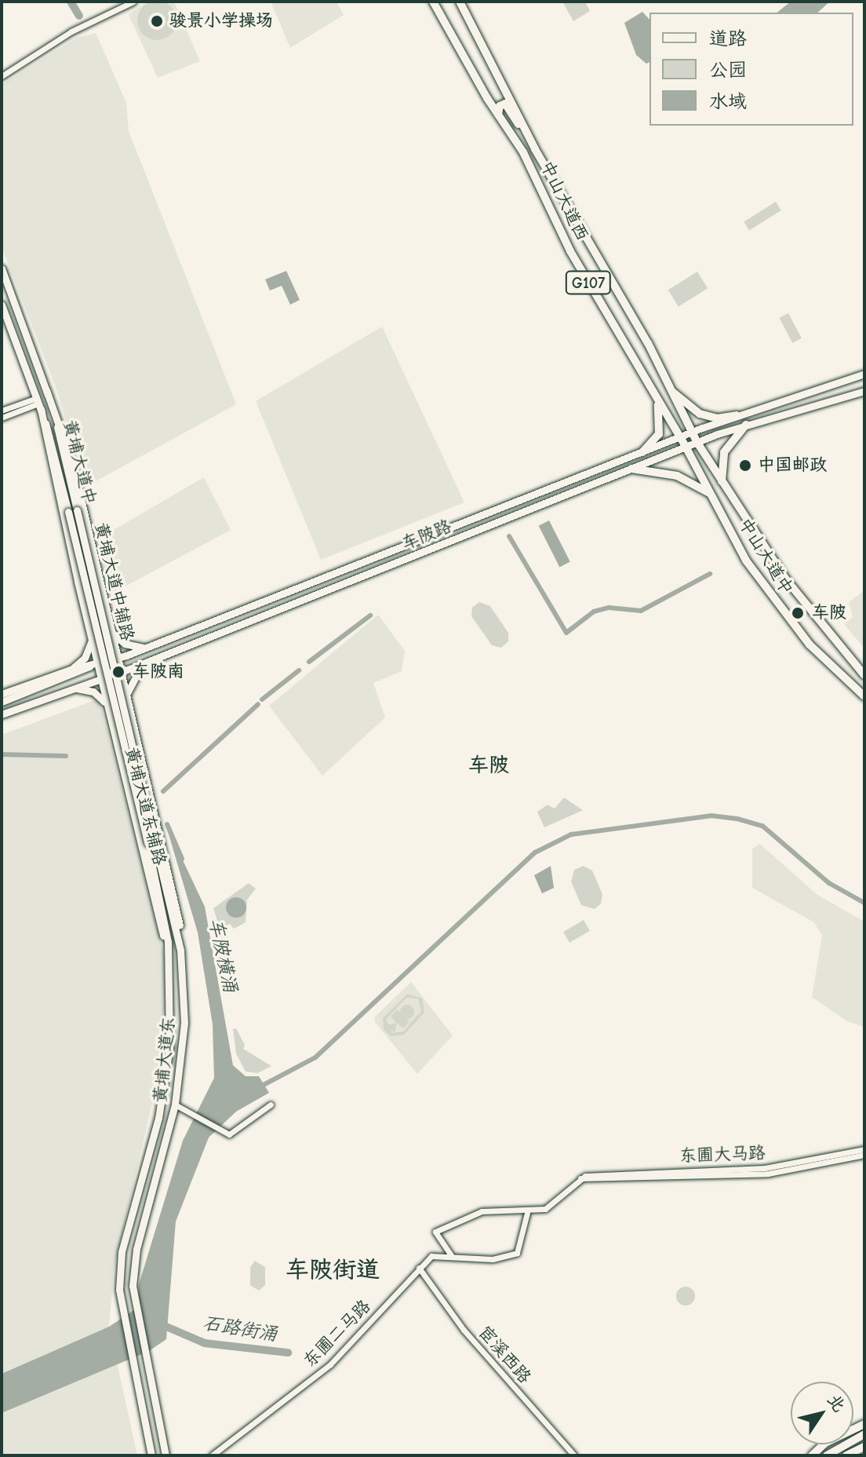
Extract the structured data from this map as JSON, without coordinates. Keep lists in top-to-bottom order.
{
  "streets": {
    "highway": ["中山大道西", "G107", "中山大道中"],
    "main road": [
      "黄埔大道中",
      "车陂路",
      "黄埔大道中辅路",
      "黄埔大道东辅路",
      "黄埔大道东"
    ],
    "street": ["东圃大马路", "东圃二马路", "宦溪西路"]
  },
  "crossings": [
    ["中山大道西", "车陂路"],
    ["中山大道西", "中山大道中"],
    ["黄埔大道中", "黄埔大道中辅路"],
    ["黄埔大道中", "黄埔大道东"],
    ["车陂路", "中山大道中"],
    ["车陂路", "黄埔大道中辅路"],
    ["车陂路", "黄埔大道东辅路"],
    ["黄埔大道中辅路", "黄埔大道东辅路"],
    ["黄埔大道东辅路", "黄埔大道东"],
    ["东圃二马路", "宦溪西路"]
  ],
  "districts": ["车陂", "车陂街道"],
  "water": ["车陂横涌", "石路街涌"],
  "places": [
    "骏景小学操场",
    "中国邮政",
    "车陂",
    "车陂南"
  ],
  "legend": ["道路", "公园", "水域"],
  "north": "top right"
}
